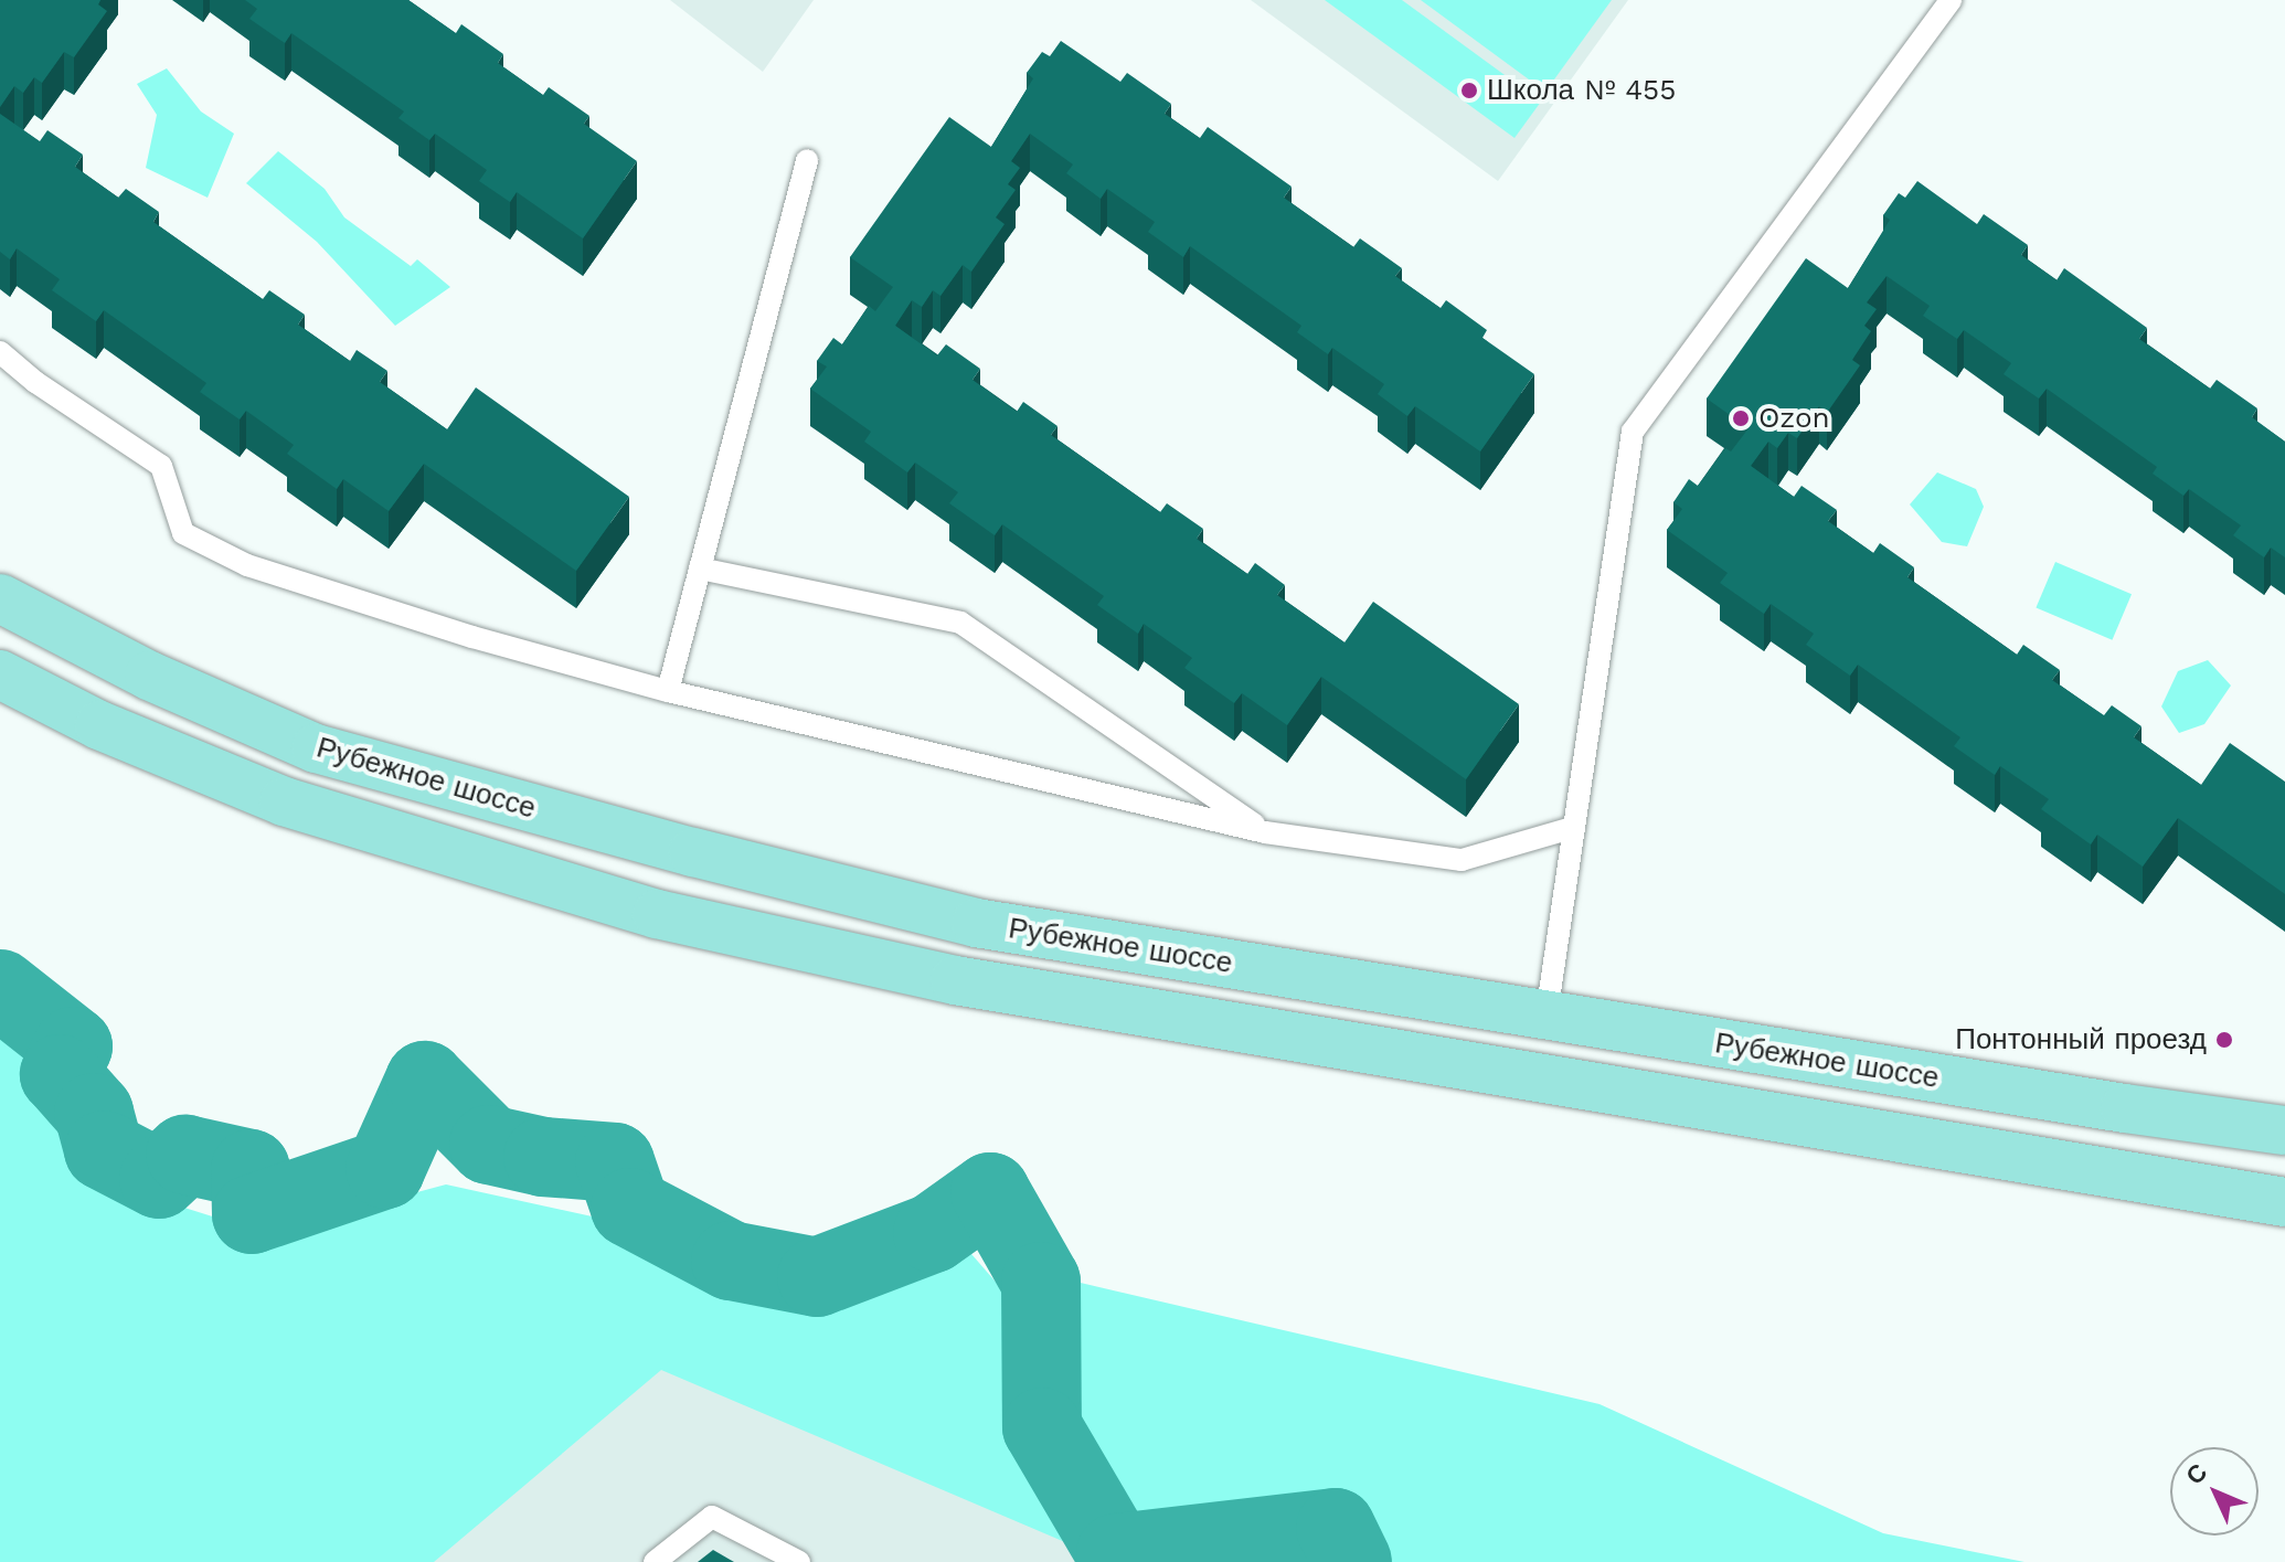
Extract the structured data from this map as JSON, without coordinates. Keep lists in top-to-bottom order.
{
  "streets": {
    "main road": ["Рубежное шоссе"]
  },
  "places": ["Школа № 455", "Ozon", "Понтонный проезд"],
  "north": "top left"
}
